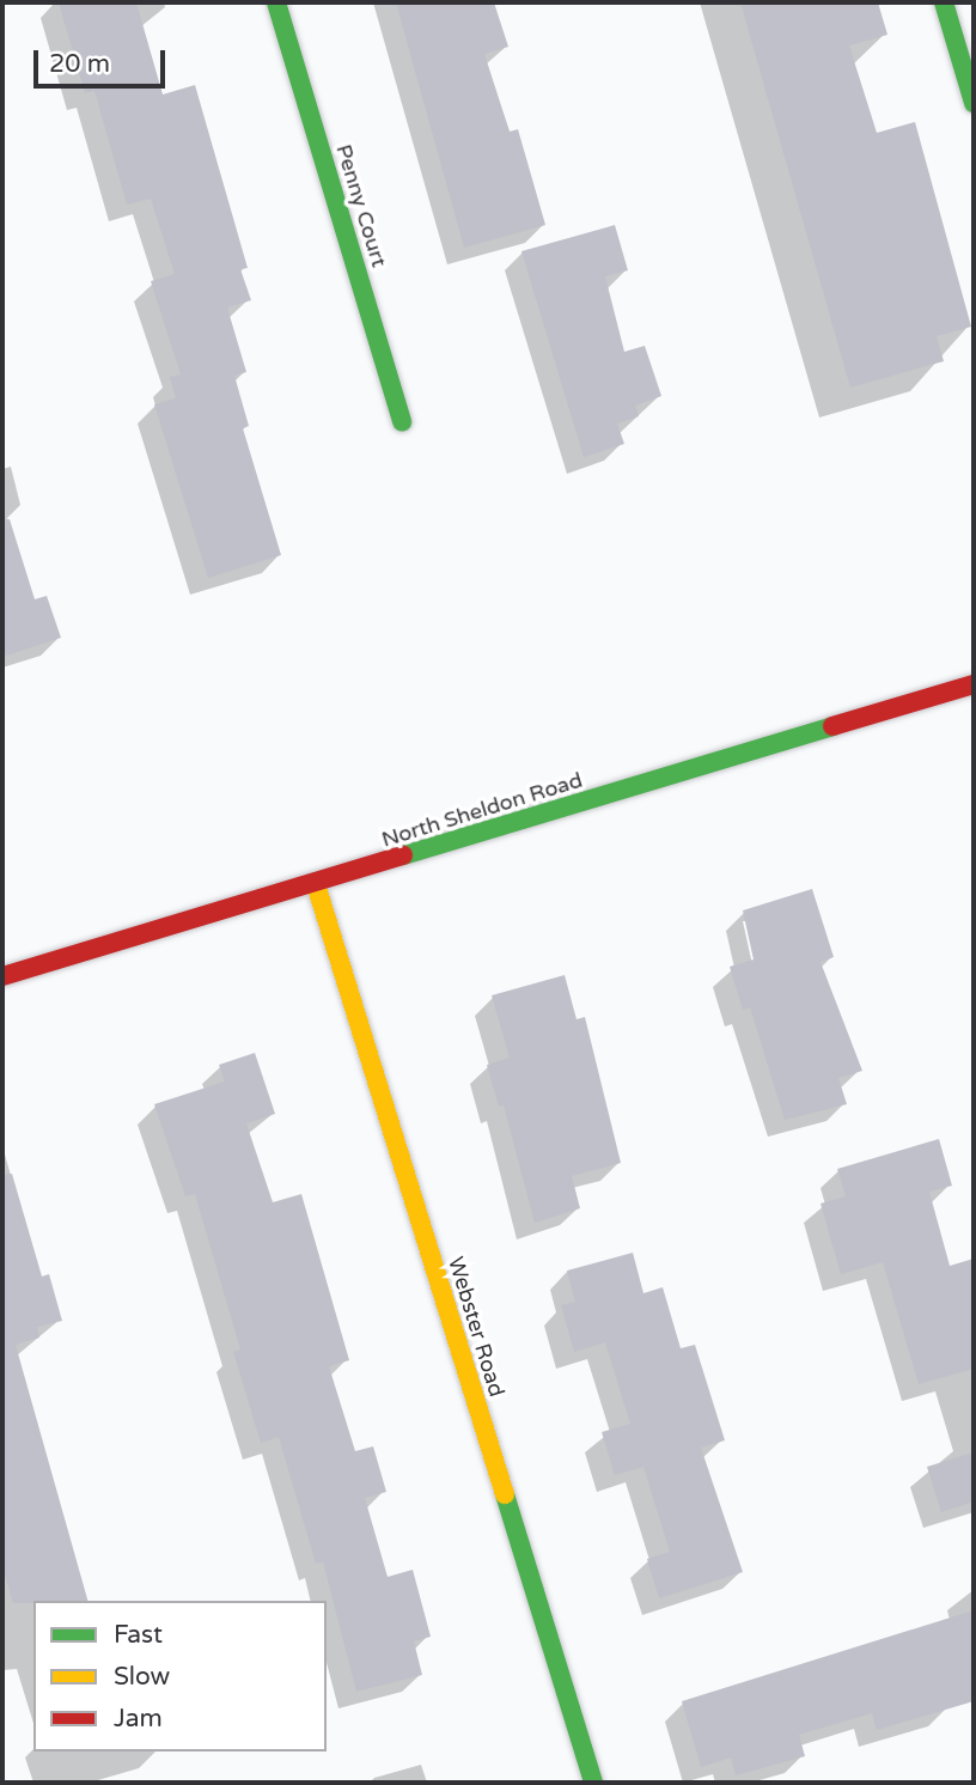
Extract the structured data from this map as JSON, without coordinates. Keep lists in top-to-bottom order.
{
  "streets": {
    "street": ["Penny Court", "North Sheldon Road", "Webster Road"]
  },
  "crossings": [
    ["North Sheldon Road", "Webster Road"]
  ],
  "legend": ["Fast", "Slow", "Jam"],
  "scale_bar": "20 m"
}
